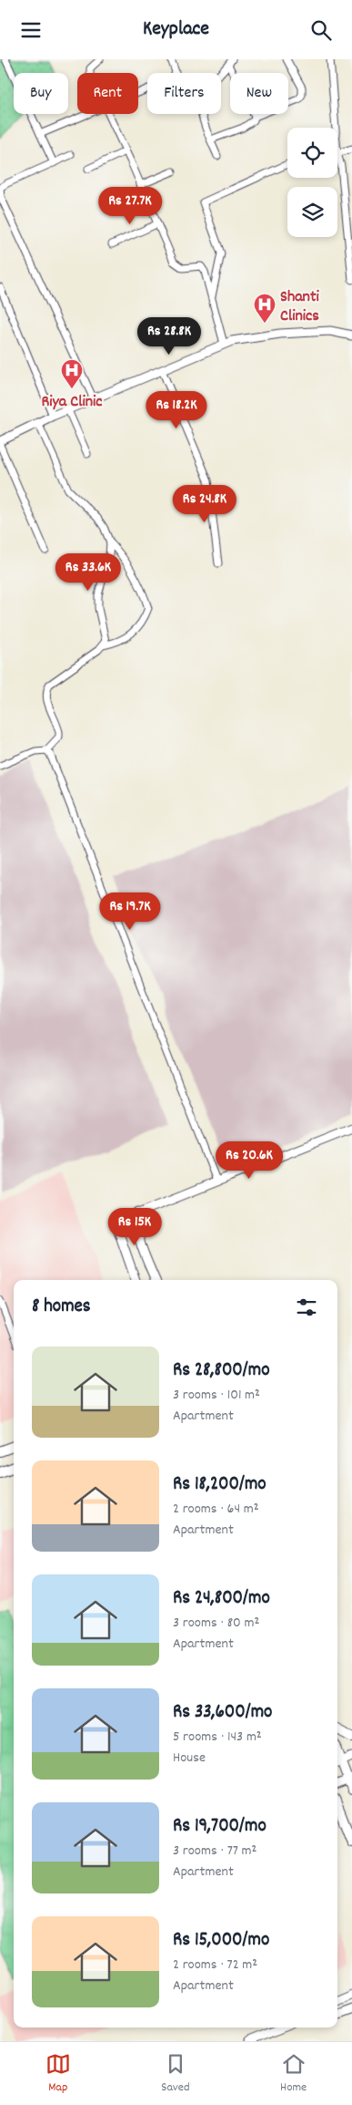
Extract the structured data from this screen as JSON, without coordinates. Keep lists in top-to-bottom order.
{
  "places": {
    "hospital": ["Shanti Clinics", "Riya Clinic"]
  },
  "page": {
    "header": "Keyplace",
    "chip": [
      "Buy",
      "Rent",
      "Filters",
      "New"
    ],
    "price": [
      "Rs 27.7K",
      "Rs 28.8K",
      "Rs 18.2K",
      "Rs 24.8K",
      "Rs 33.6K",
      "Rs 19.7K",
      "Rs 20.6K",
      "Rs 15K"
    ],
    "heading": "8 homes",
    "list": [
      {
        "name": "Rs 28,800/mo",
        "note": "3 rooms · 101 m² · Apartment"
      },
      {
        "name": "Rs 18,200/mo",
        "note": "2 rooms · 64 m² · Apartment"
      },
      {
        "name": "Rs 24,800/mo",
        "note": "3 rooms · 80 m² · Apartment"
      },
      {
        "name": "Rs 33,600/mo",
        "note": "5 rooms · 143 m² · House"
      },
      {
        "name": "Rs 19,700/mo",
        "note": "3 rooms · 77 m² · Apartment"
      },
      {
        "name": "Rs 15,000/mo",
        "note": "2 rooms · 72 m² · Apartment"
      }
    ],
    "tabs": ["Map", "Saved", "Home"]
  }
}
